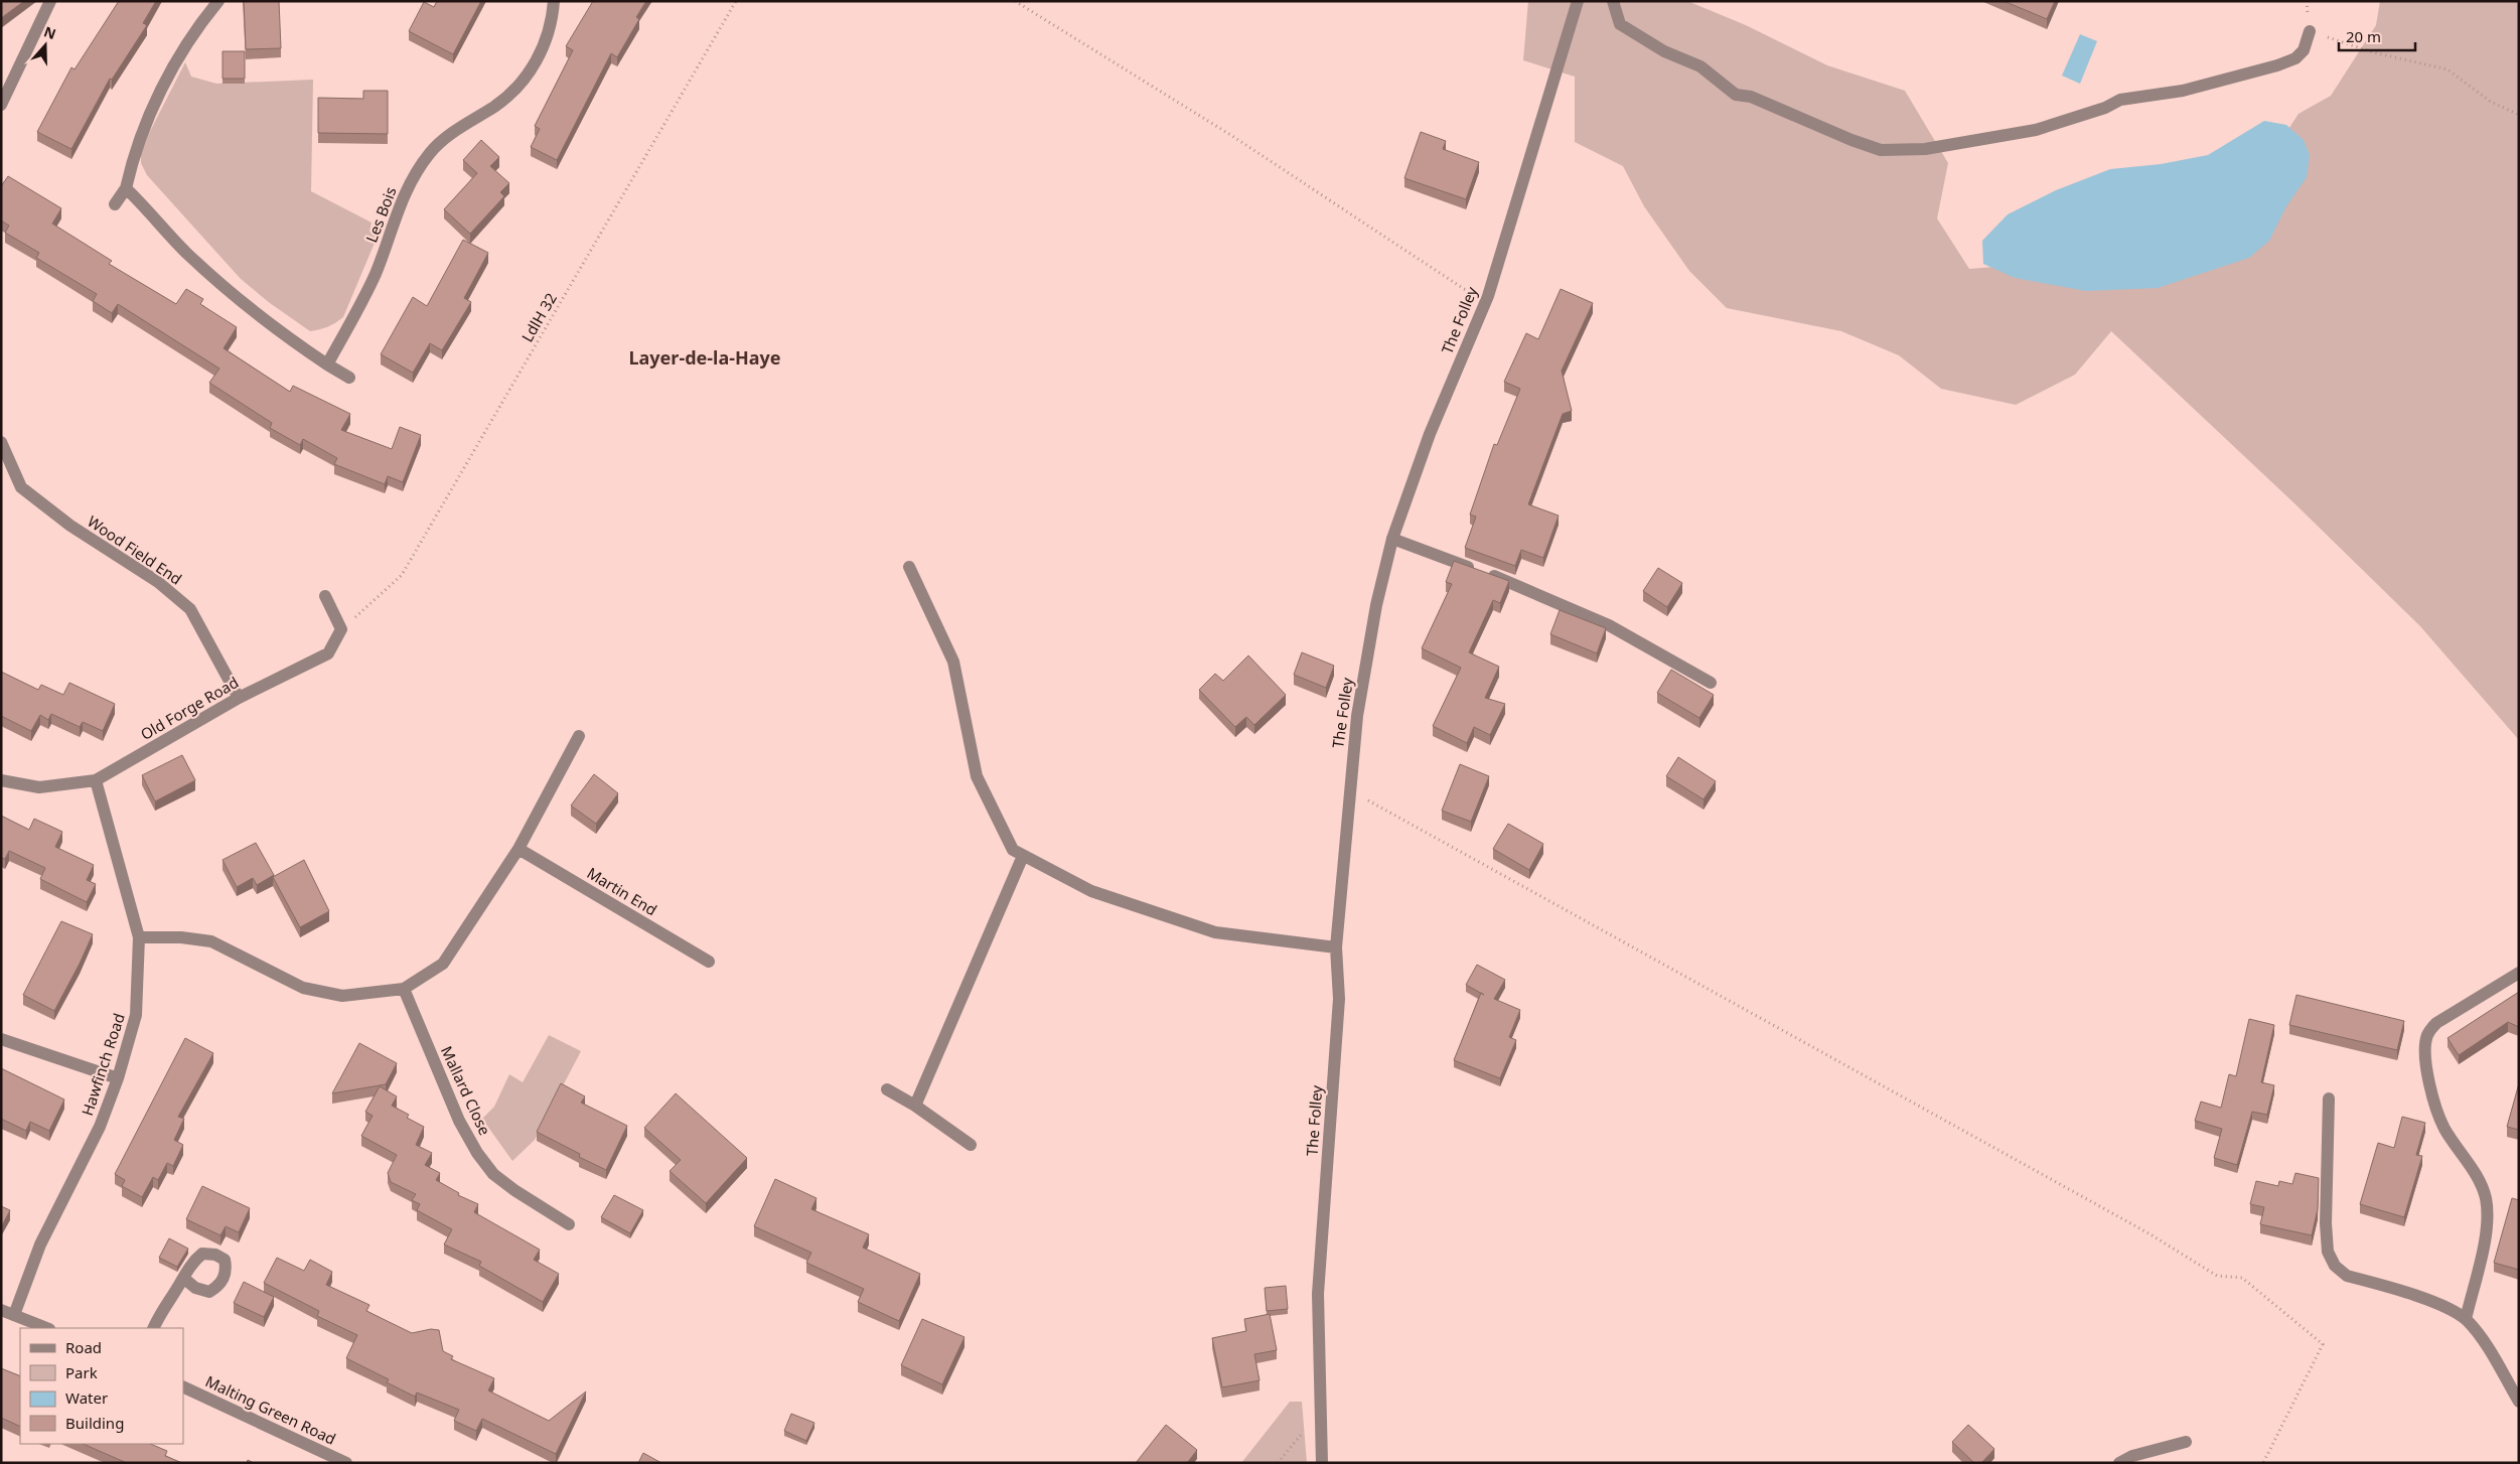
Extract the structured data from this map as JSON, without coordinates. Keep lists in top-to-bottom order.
{
  "streets": {
    "street": [
      "Les Bois",
      "The Folley",
      "Wood Field End",
      "Old Forge Road",
      "Martin End",
      "Hawfinch Road",
      "Mallard Close",
      "Malting Green Road"
    ],
    "path": ["LdlH 32"]
  },
  "crossings": [
    ["LdlH 32", "Old Forge Road"],
    ["Wood Field End", "Old Forge Road"],
    ["Old Forge Road", "Hawfinch Road"]
  ],
  "districts": ["Layer-de-la-Haye"],
  "legend": [
    "Road",
    "Park",
    "Water",
    "Building"
  ],
  "scale_bar": "20 m",
  "north": "top"
}
